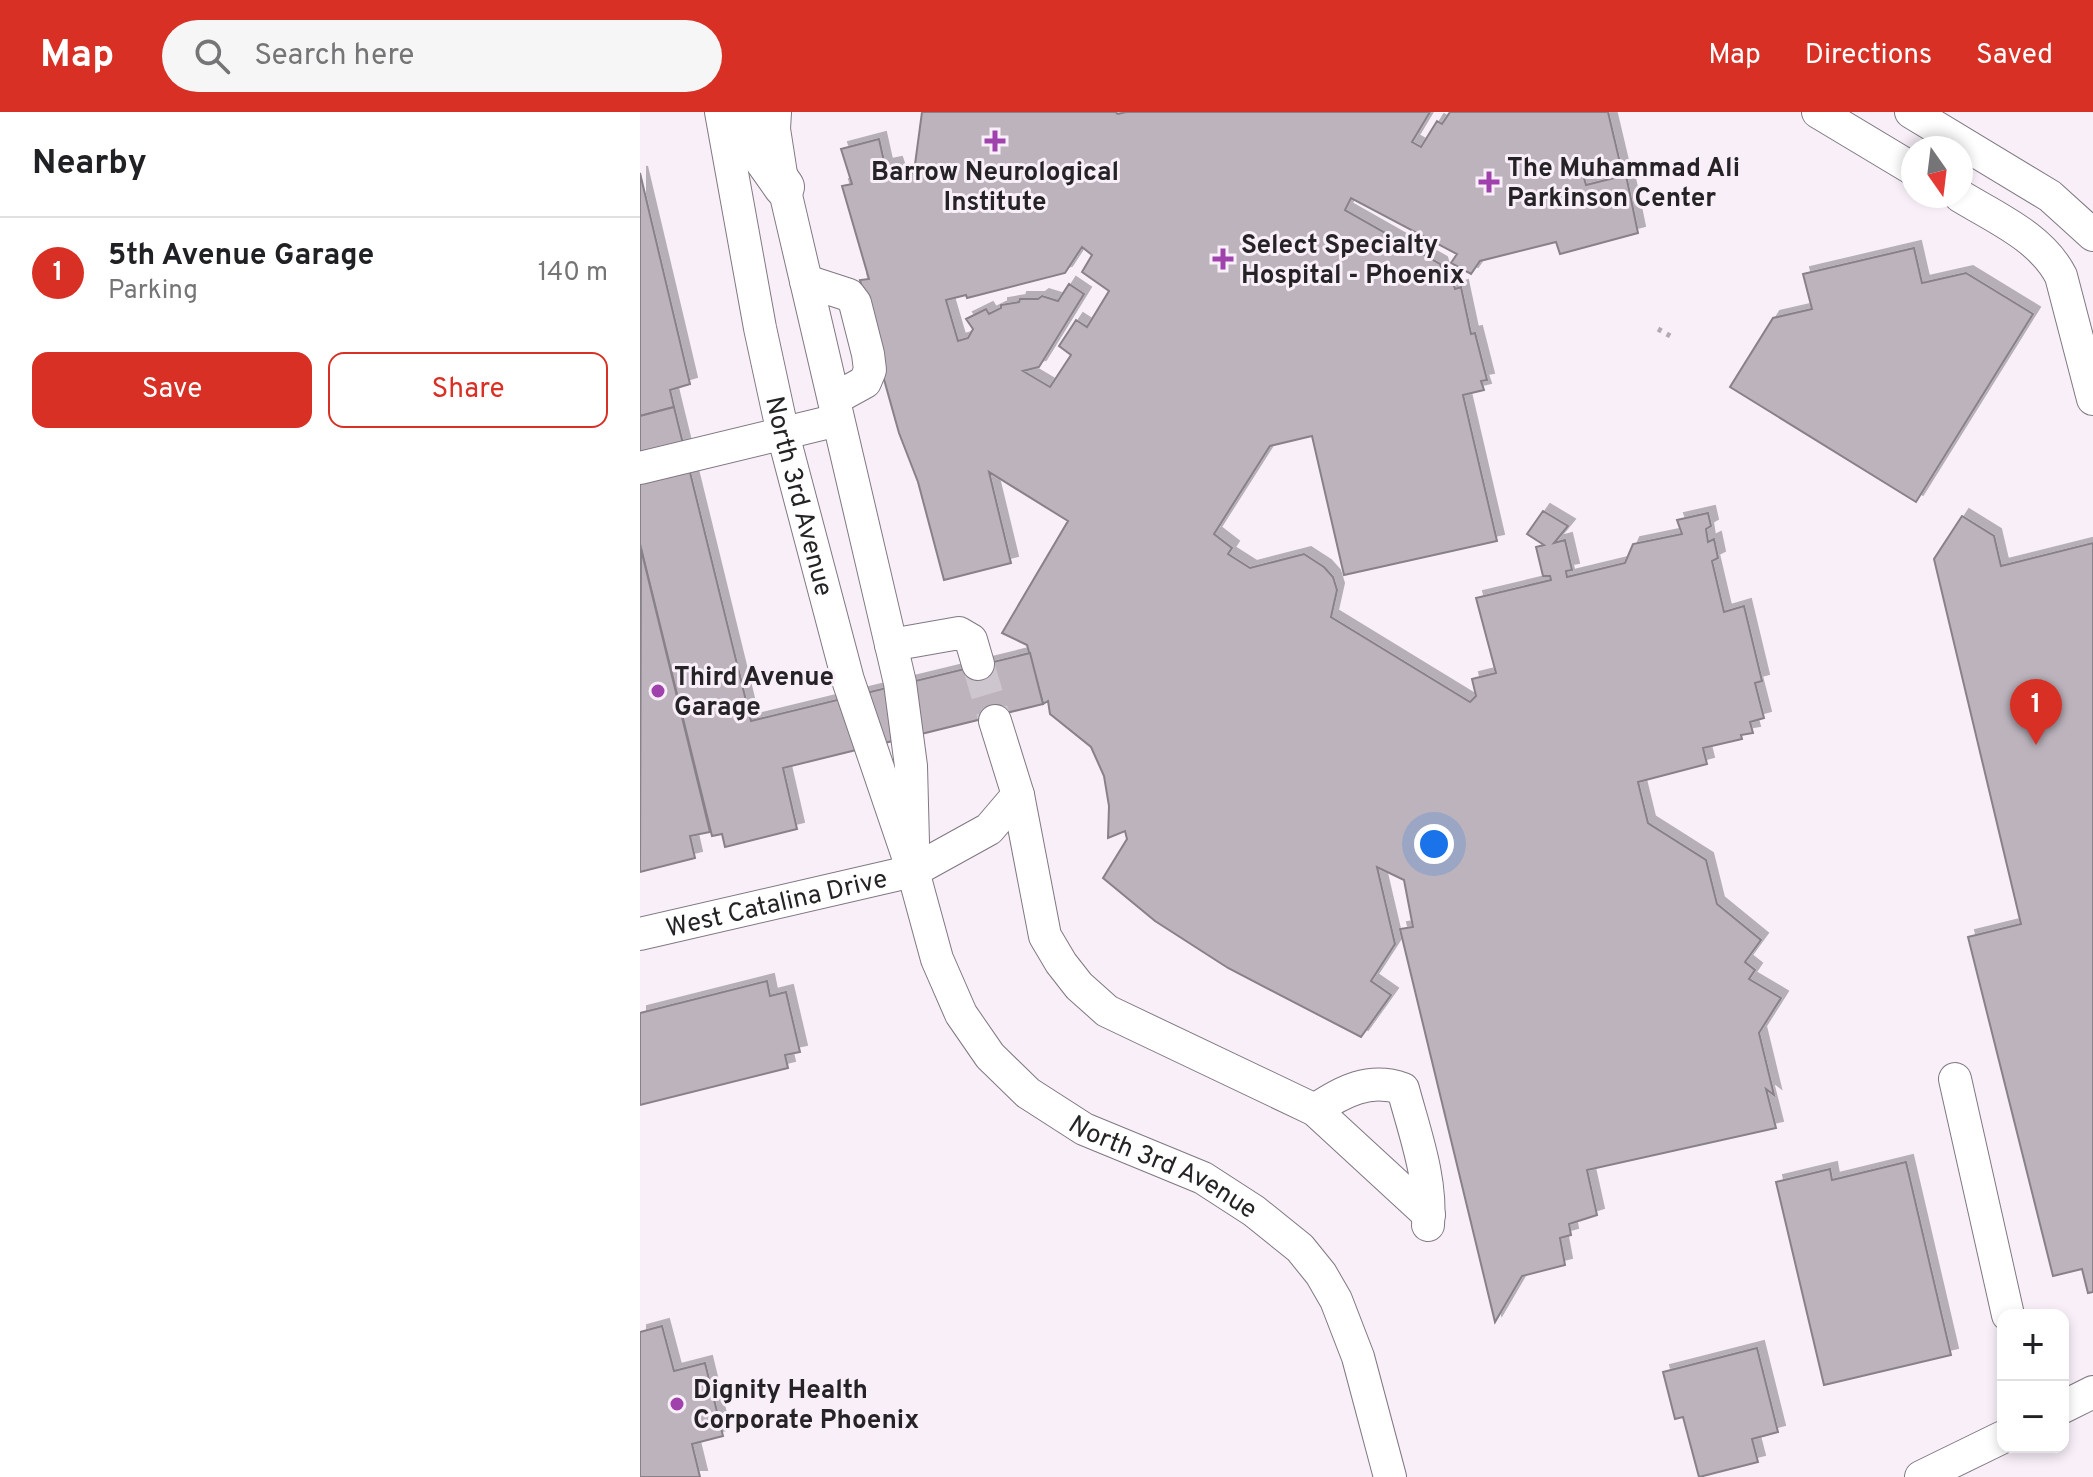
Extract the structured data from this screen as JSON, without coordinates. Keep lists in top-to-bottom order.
{
  "streets": {
    "street": ["North 3rd Avenue", "West Catalina Drive"]
  },
  "crossings": [
    ["North 3rd Avenue", "West Catalina Drive"]
  ],
  "places": {
    "health": ["Barrow Neurological Institute", "The Muhammad Ali Parkinson Center", "Select Specialty Hospital - Phoenix"],
    "other": ["Third Avenue Garage", "Dignity Health Corporate Phoenix"]
  },
  "north": "bottom",
  "page": {
    "header": "Map",
    "search": "Search here",
    "nav": ["Map", "Directions", "Saved"],
    "heading": "Nearby",
    "list": [
      {
        "mark": "1",
        "name": "5th Avenue Garage",
        "note": "Parking",
        "value": "140 m"
      }
    ],
    "buttons": ["Save", "Share"],
    "pins": "1",
    "map_buttons": ["+", "−"]
  }
}
